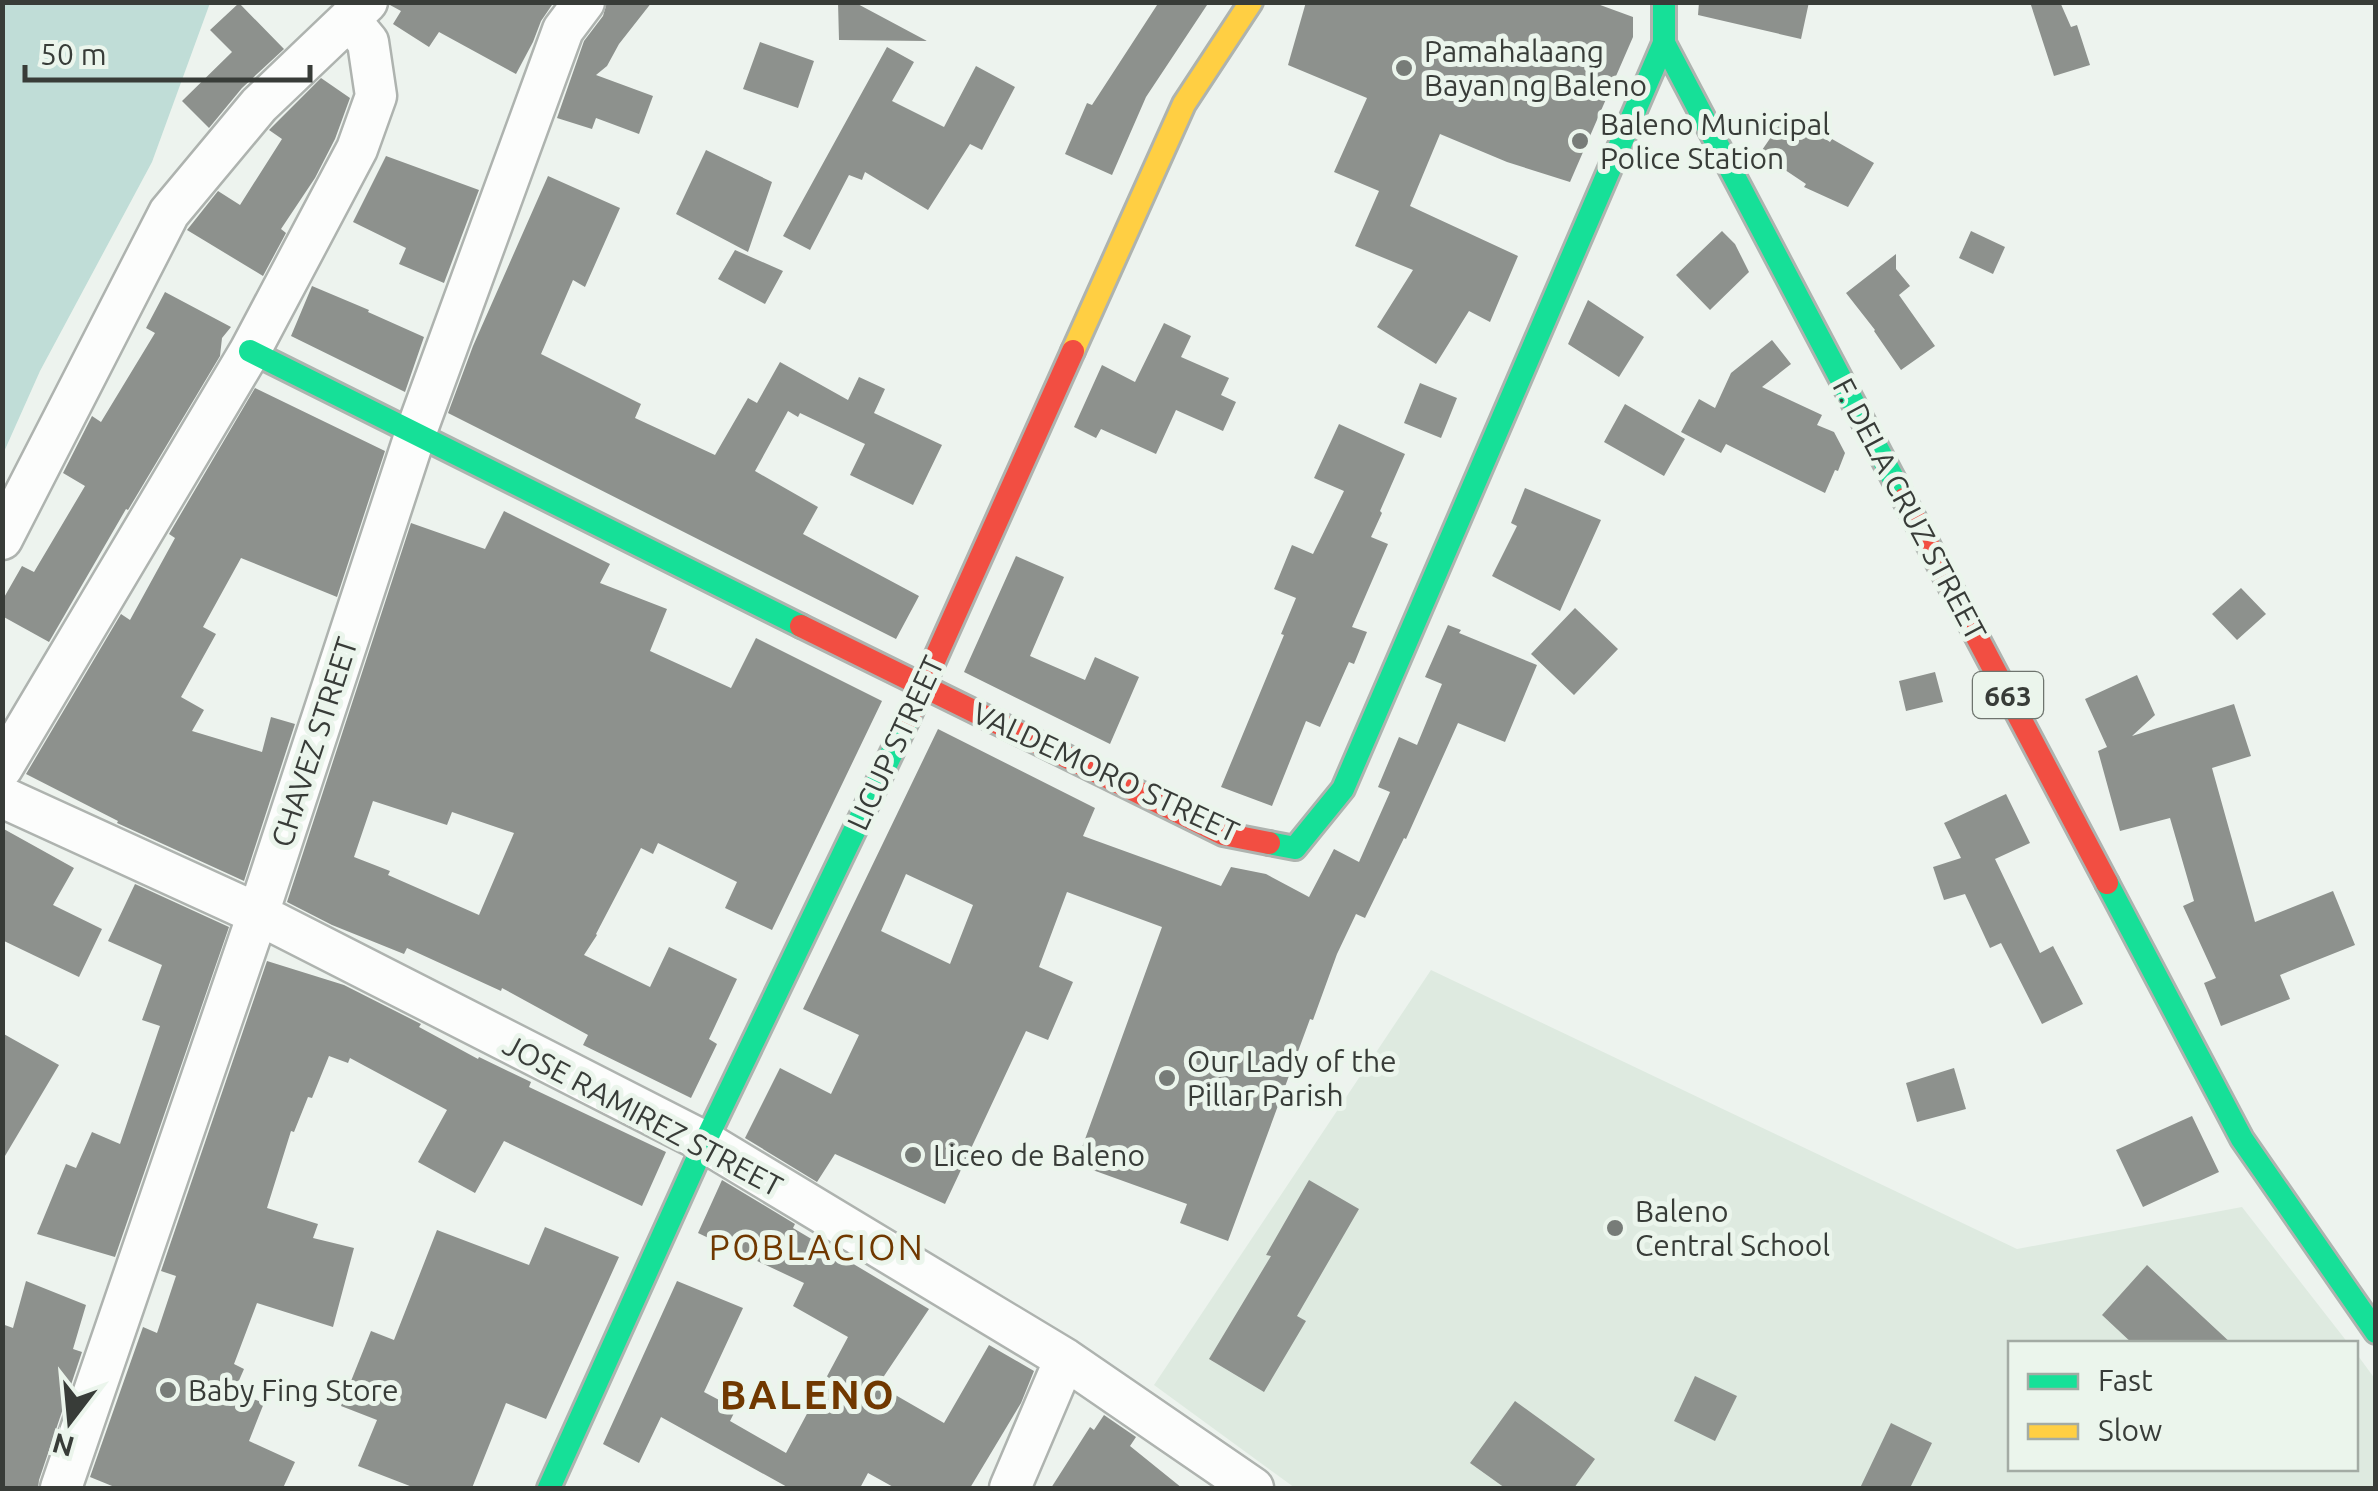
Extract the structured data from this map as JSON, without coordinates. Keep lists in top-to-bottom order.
{
  "streets": {
    "street": [
      "F. DELA CRUZ STREET",
      "663",
      "CHAVEZ STREET",
      "LICUP STREET",
      "VALDEMORO STREET",
      "JOSE RAMIREZ STREET"
    ]
  },
  "crossings": [
    ["F. DELA CRUZ STREET", "VALDEMORO STREET"],
    ["CHAVEZ STREET", "VALDEMORO STREET"],
    ["CHAVEZ STREET", "JOSE RAMIREZ STREET"],
    ["LICUP STREET", "VALDEMORO STREET"],
    ["LICUP STREET", "JOSE RAMIREZ STREET"]
  ],
  "districts": ["POBLACION", "BALENO"],
  "places": [
    "Pamahalaang Bayan ng Baleno",
    "Baleno Municipal Police Station",
    "Our Lady of the Pillar Parish",
    "Liceo de Baleno",
    "Baleno Central School",
    "Baby Fing Store"
  ],
  "legend": ["Fast", "Slow"],
  "scale_bar": "50 m",
  "north": "bottom"
}
